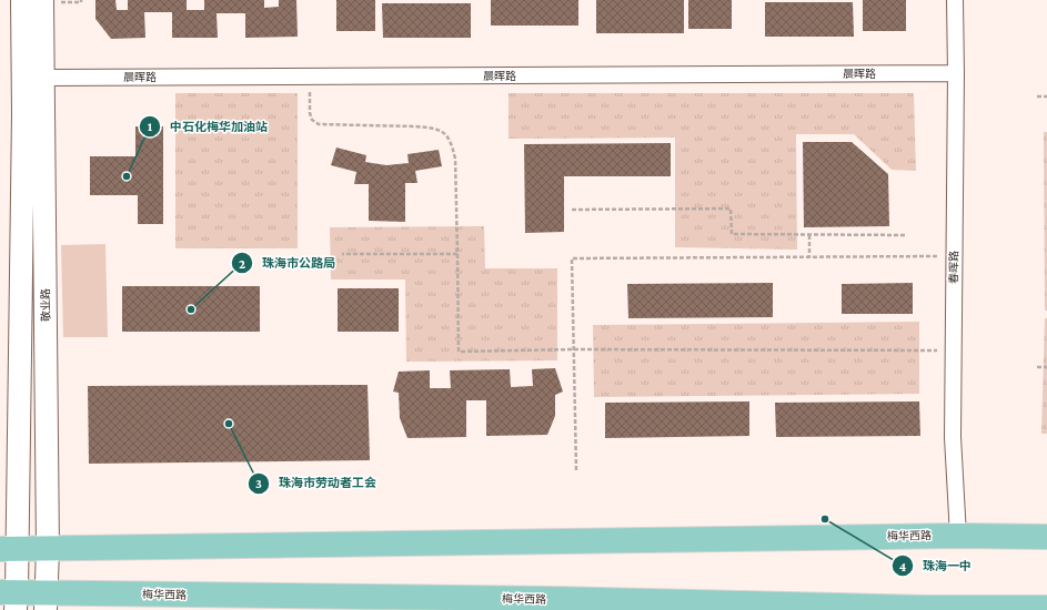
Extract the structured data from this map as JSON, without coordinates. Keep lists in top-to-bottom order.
{
  "streets": {
    "main road": ["敬业路", "梅华西路"],
    "street": ["晨晖路", "春晖路"]
  },
  "crossings": [
    ["晨晖路", "春晖路"],
    ["晨晖路", "敬业路"],
    ["春晖路", "梅华西路"],
    ["敬业路", "梅华西路"]
  ],
  "places": [
    "中石化梅华加油站",
    "珠海市公路局",
    "珠海市劳动者工会",
    "珠海一中"
  ]
}
